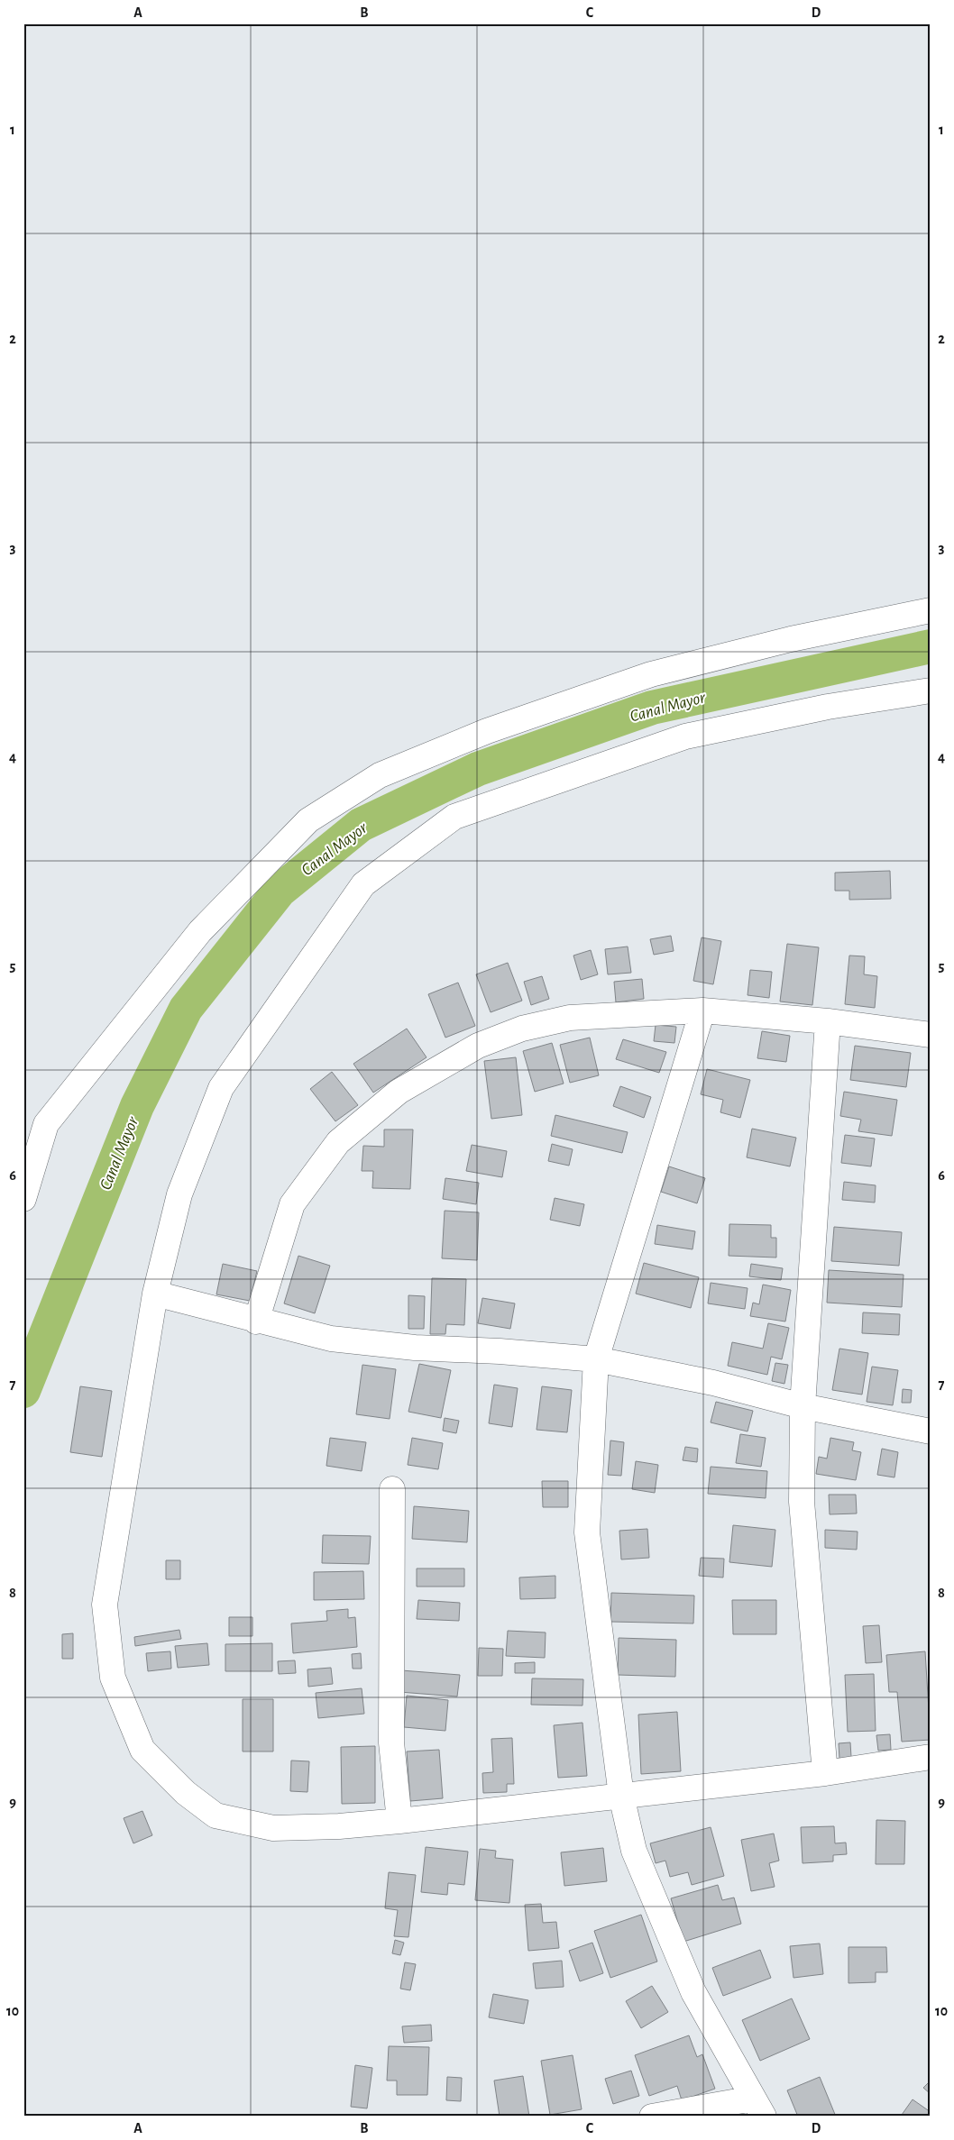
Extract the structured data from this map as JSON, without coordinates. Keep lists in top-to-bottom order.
{
  "water": ["Canal Mayor"],
  "grid": {
    "columns": [
      "A",
      "B",
      "C",
      "D"
    ],
    "rows": [
      "1",
      "2",
      "3",
      "4",
      "5",
      "6",
      "7",
      "8",
      "9",
      "10"
    ]
  }
}
